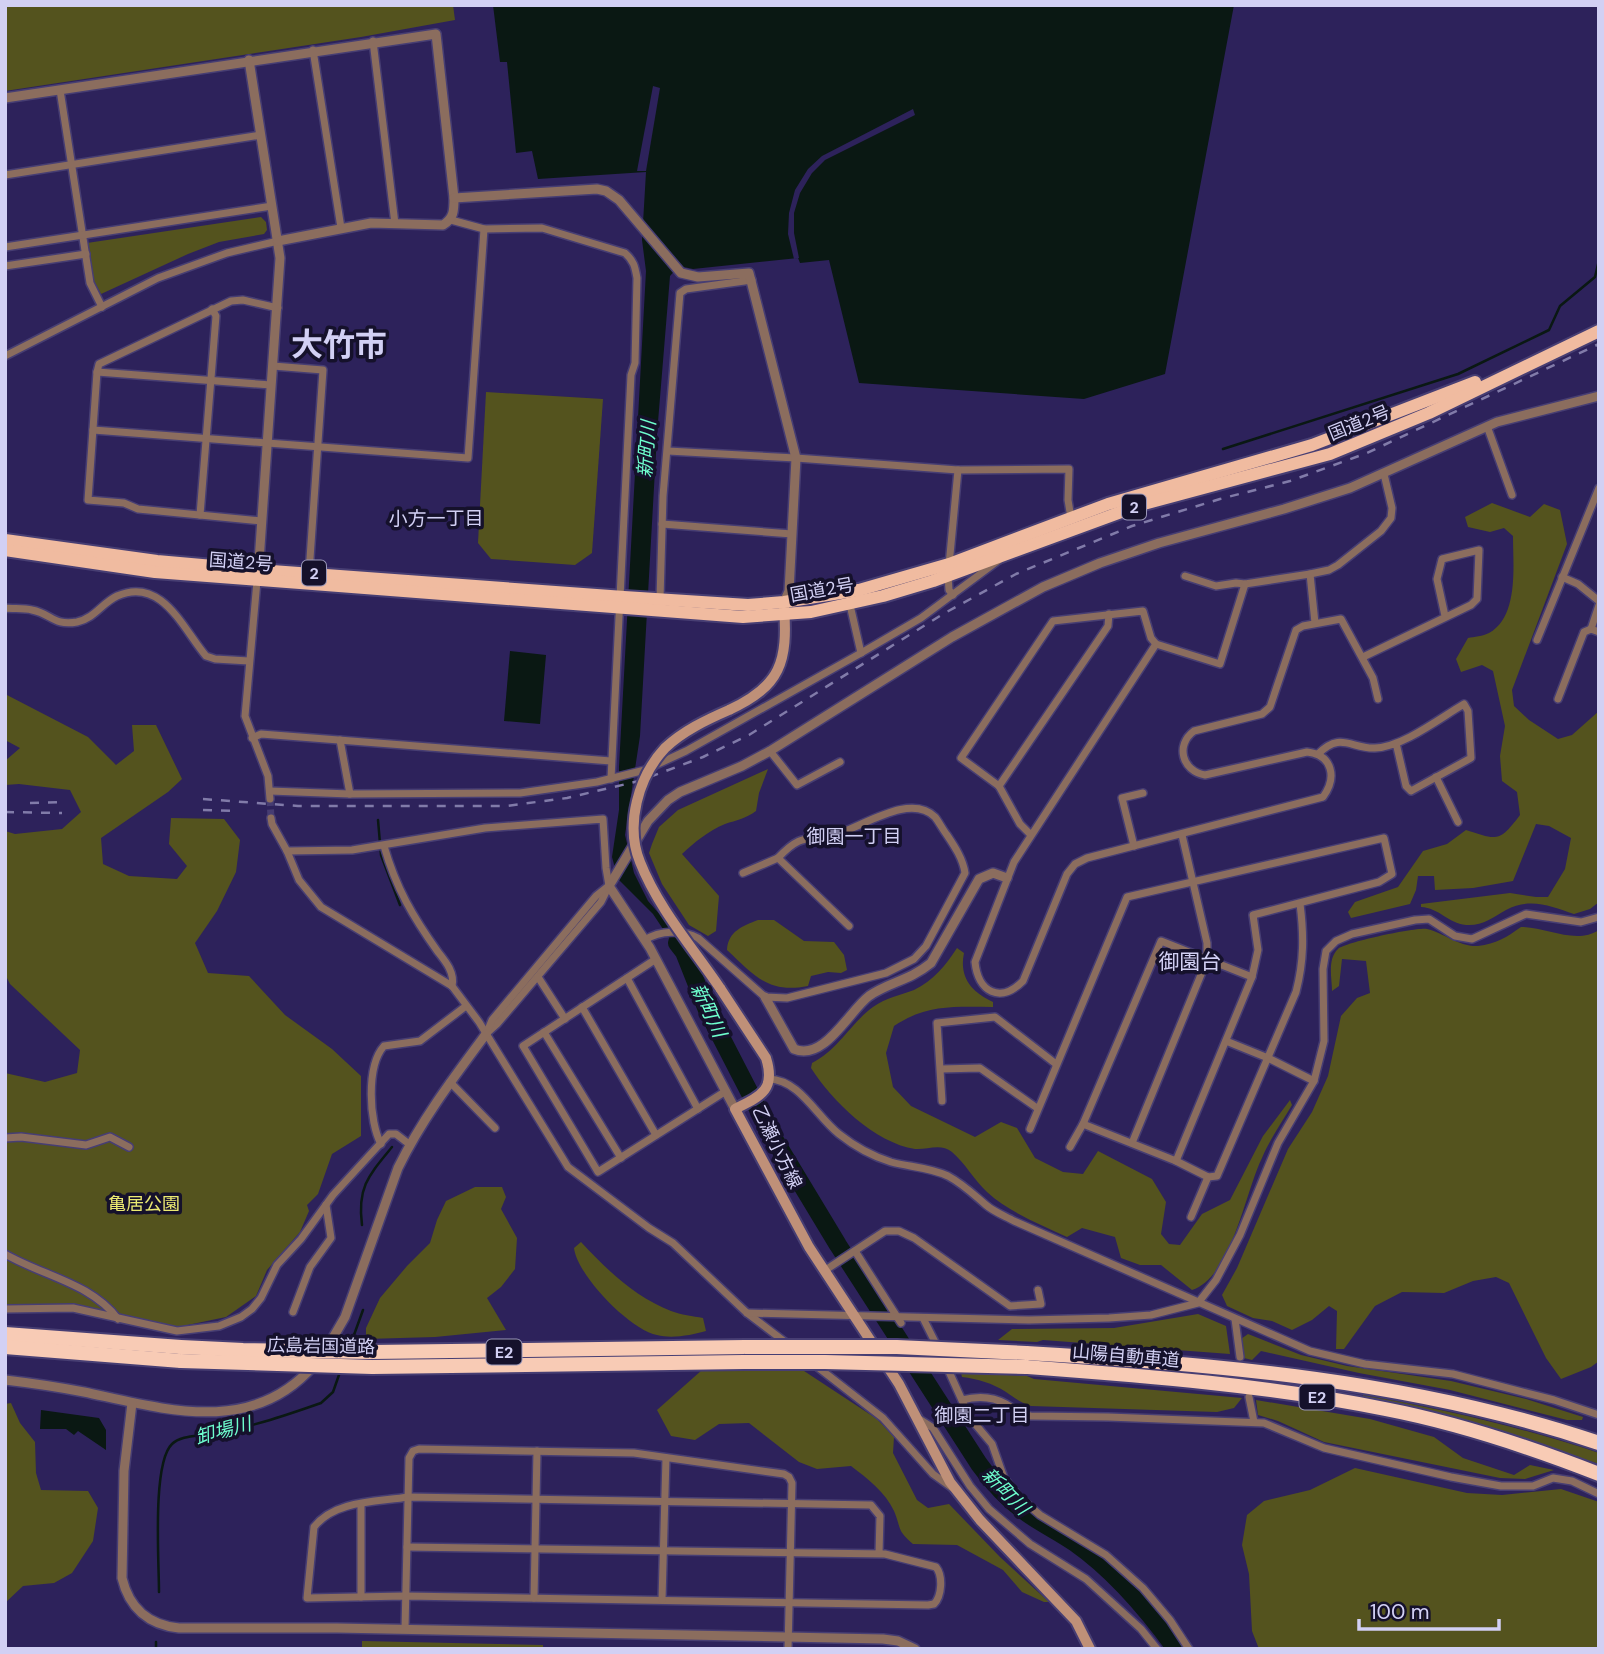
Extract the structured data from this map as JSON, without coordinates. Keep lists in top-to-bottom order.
{
  "streets": {
    "highway": [
      "国道2号",
      "2",
      "広島岩国道路",
      "E2",
      "山陽自動車道"
    ],
    "main road": ["乙瀬小方線"]
  },
  "crossings": [
    ["国道2号", "乙瀬小方線"],
    ["広島岩国道路", "山陽自動車道"]
  ],
  "districts": [
    "大竹市",
    "小方一丁目",
    "御園一丁目",
    "御園台",
    "御園二丁目"
  ],
  "water": ["新町川", "卸場川"],
  "parks": ["亀居公園"],
  "scale_bar": "100 m"
}
